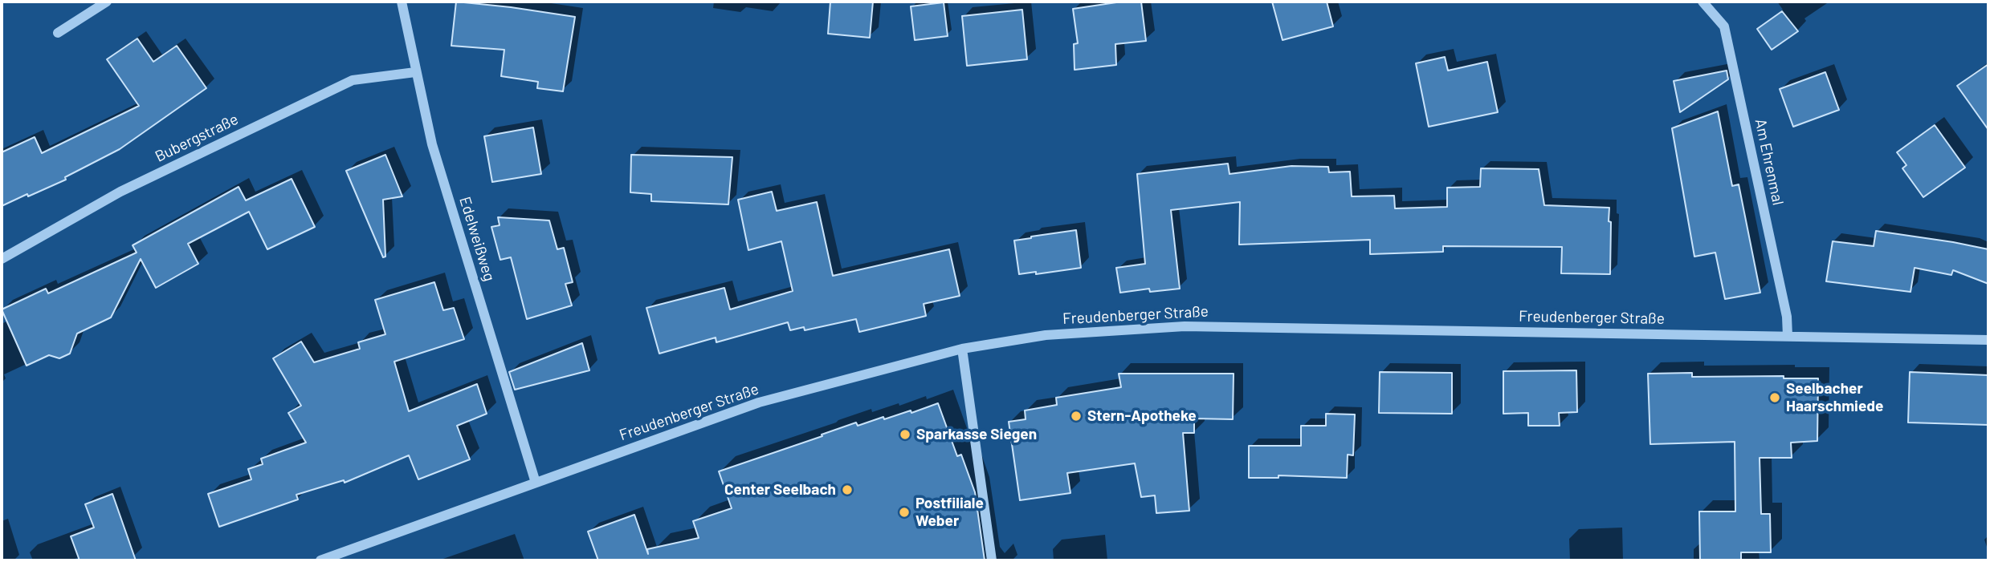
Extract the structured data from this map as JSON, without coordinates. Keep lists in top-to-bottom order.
{
  "streets": {
    "street": [
      "Bubergstraße",
      "Am Ehrenmal",
      "Edelweißweg",
      "Freudenberger Straße"
    ]
  },
  "crossings": [
    ["Bubergstraße", "Edelweißweg"],
    ["Am Ehrenmal", "Freudenberger Straße"],
    ["Edelweißweg", "Freudenberger Straße"]
  ],
  "places": [
    "Seelbacher Haarschmiede",
    "Stern-Apotheke",
    "Sparkasse Siegen",
    "Center Seelbach",
    "Postfiliale Weber"
  ]
}
